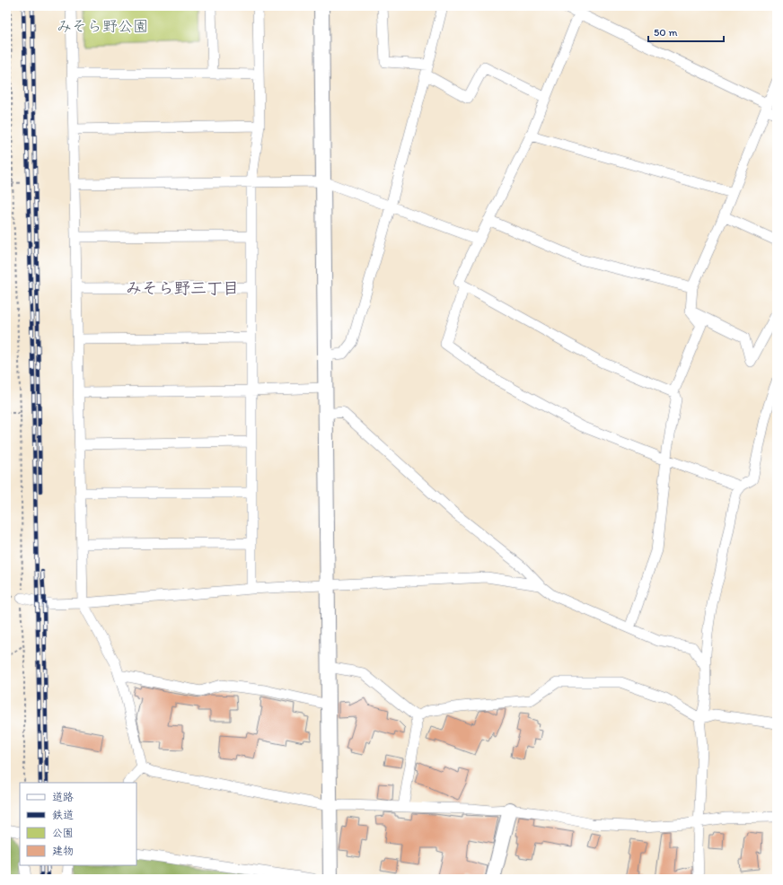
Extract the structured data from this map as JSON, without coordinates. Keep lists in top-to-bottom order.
{
  "districts": ["みそら野三丁目"],
  "parks": ["みそら野公園"],
  "legend": [
    "道路",
    "鉄道",
    "公園",
    "建物"
  ],
  "scale_bar": "50 m"
}
